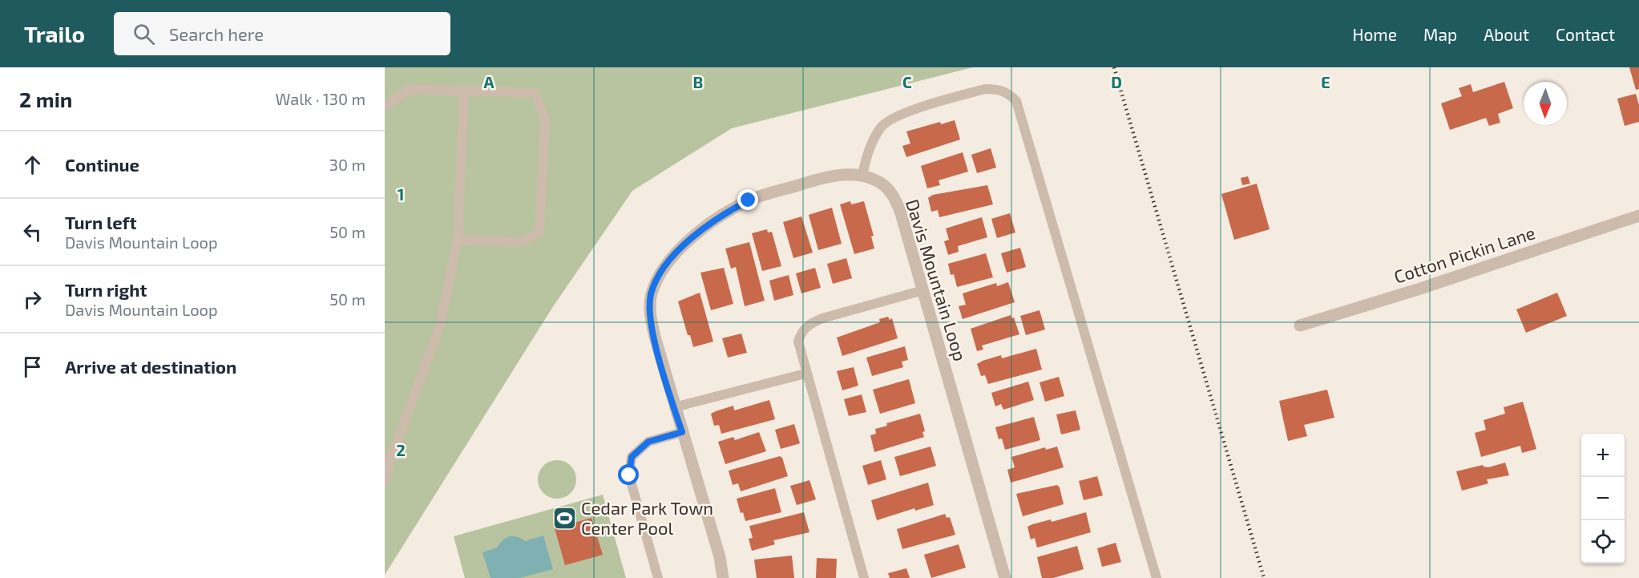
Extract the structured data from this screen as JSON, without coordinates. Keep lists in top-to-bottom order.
{
  "streets": {
    "street": ["Cotton Pickin Lane", "Davis Mountain Loop"]
  },
  "places": {
    "sports": ["Cedar Park Town Center Pool"]
  },
  "north": "bottom",
  "page": {
    "header": "Trailo",
    "search": "Search here",
    "nav": [
      "Home",
      "Map",
      "About",
      "Contact"
    ],
    "heading": ["2 min", "Walk · 130 m"],
    "list": [
      ["Continue", "30 m"],
      ["Turn left", "Davis Mountain Loop", "50 m"],
      ["Turn right", "Davis Mountain Loop", "50 m"],
      "Arrive at destination"
    ],
    "map_buttons": ["+", "−"]
  },
  "grid": {
    "columns": [
      "A",
      "B",
      "C",
      "D",
      "E"
    ],
    "rows": ["1", "2"]
  }
}
